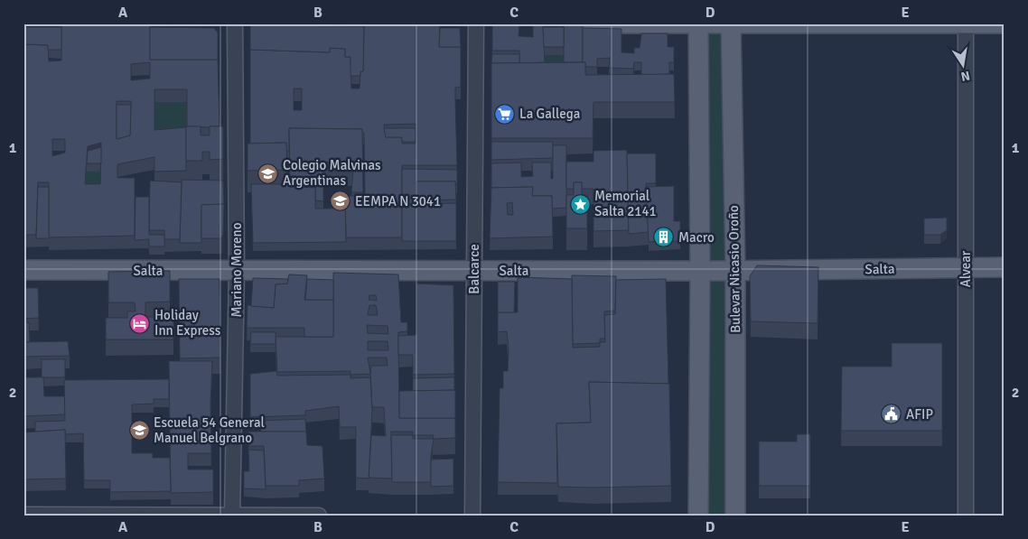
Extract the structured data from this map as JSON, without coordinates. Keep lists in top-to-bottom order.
{
  "streets": {
    "main road": ["Bulevar Nicasio Oroño", "Salta"],
    "street": ["Balcarce", "Alvear", "Mariano Moreno"]
  },
  "crossings": [
    ["Balcarce", "Salta"],
    ["Bulevar Nicasio Oroño", "Salta"],
    ["Salta", "Alvear"],
    ["Salta", "Mariano Moreno"]
  ],
  "places": {
    "supermarket": ["La Gallega"],
    "school or university": ["Colegio Malvinas Argentinas", "EEMPA N 3041", "Escuela 54 General Manuel Belgrano"],
    "place": ["Memorial Salta 2141"],
    "building": ["Macro"],
    "hotel": ["Holiday Inn Express"],
    "public building": ["AFIP"]
  },
  "north": "bottom",
  "grid": {
    "columns": [
      "A",
      "B",
      "C",
      "D",
      "E"
    ],
    "rows": ["1", "2"]
  }
}
